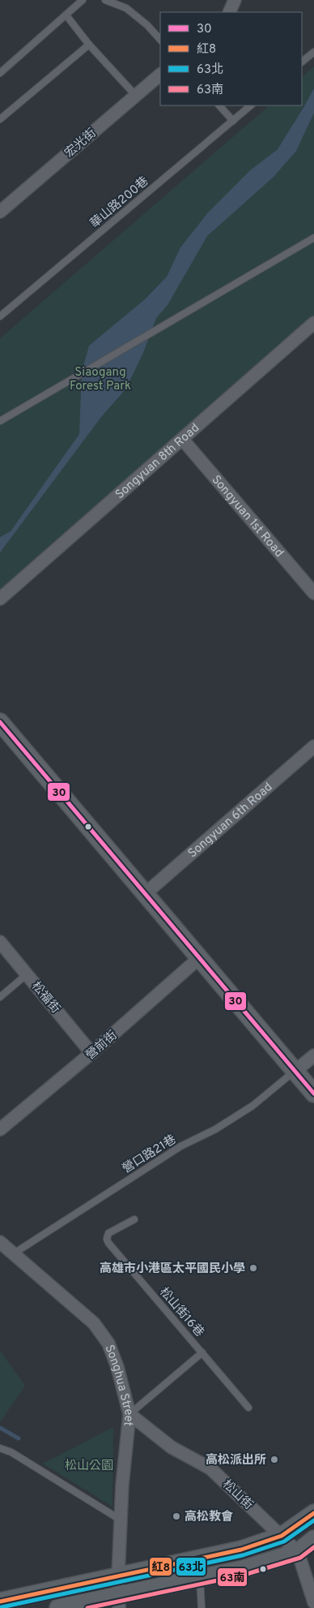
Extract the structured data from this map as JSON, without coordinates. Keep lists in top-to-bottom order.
{
  "streets": {
    "street": [
      "宏光街",
      "Songyuan 8th Road",
      "Songyuan 1st Road",
      "Songyuan 6th Road",
      "松福街",
      "營前街",
      "Songhua Street",
      "松山街"
    ],
    "lane": ["華山路200巷", "營口路21巷", "松山街16巷"]
  },
  "crossings": [
    ["Songyuan 8th Road", "Songyuan 1st Road"],
    ["松福街", "營前街"],
    ["營口路21巷", "Songhua Street"],
    ["Songhua Street", "松山街"]
  ],
  "parks": ["Siaogang Forest Park", "松山公園"],
  "places": ["高雄市小港區太平國民小學", "高松派出所", "高松教會"],
  "lines": [
    "transit line 30",
    "transit line 紅8",
    "transit line 63北",
    "transit line 63南"
  ],
  "legend": [
    "30",
    "紅8",
    "63北",
    "63南"
  ]
}
